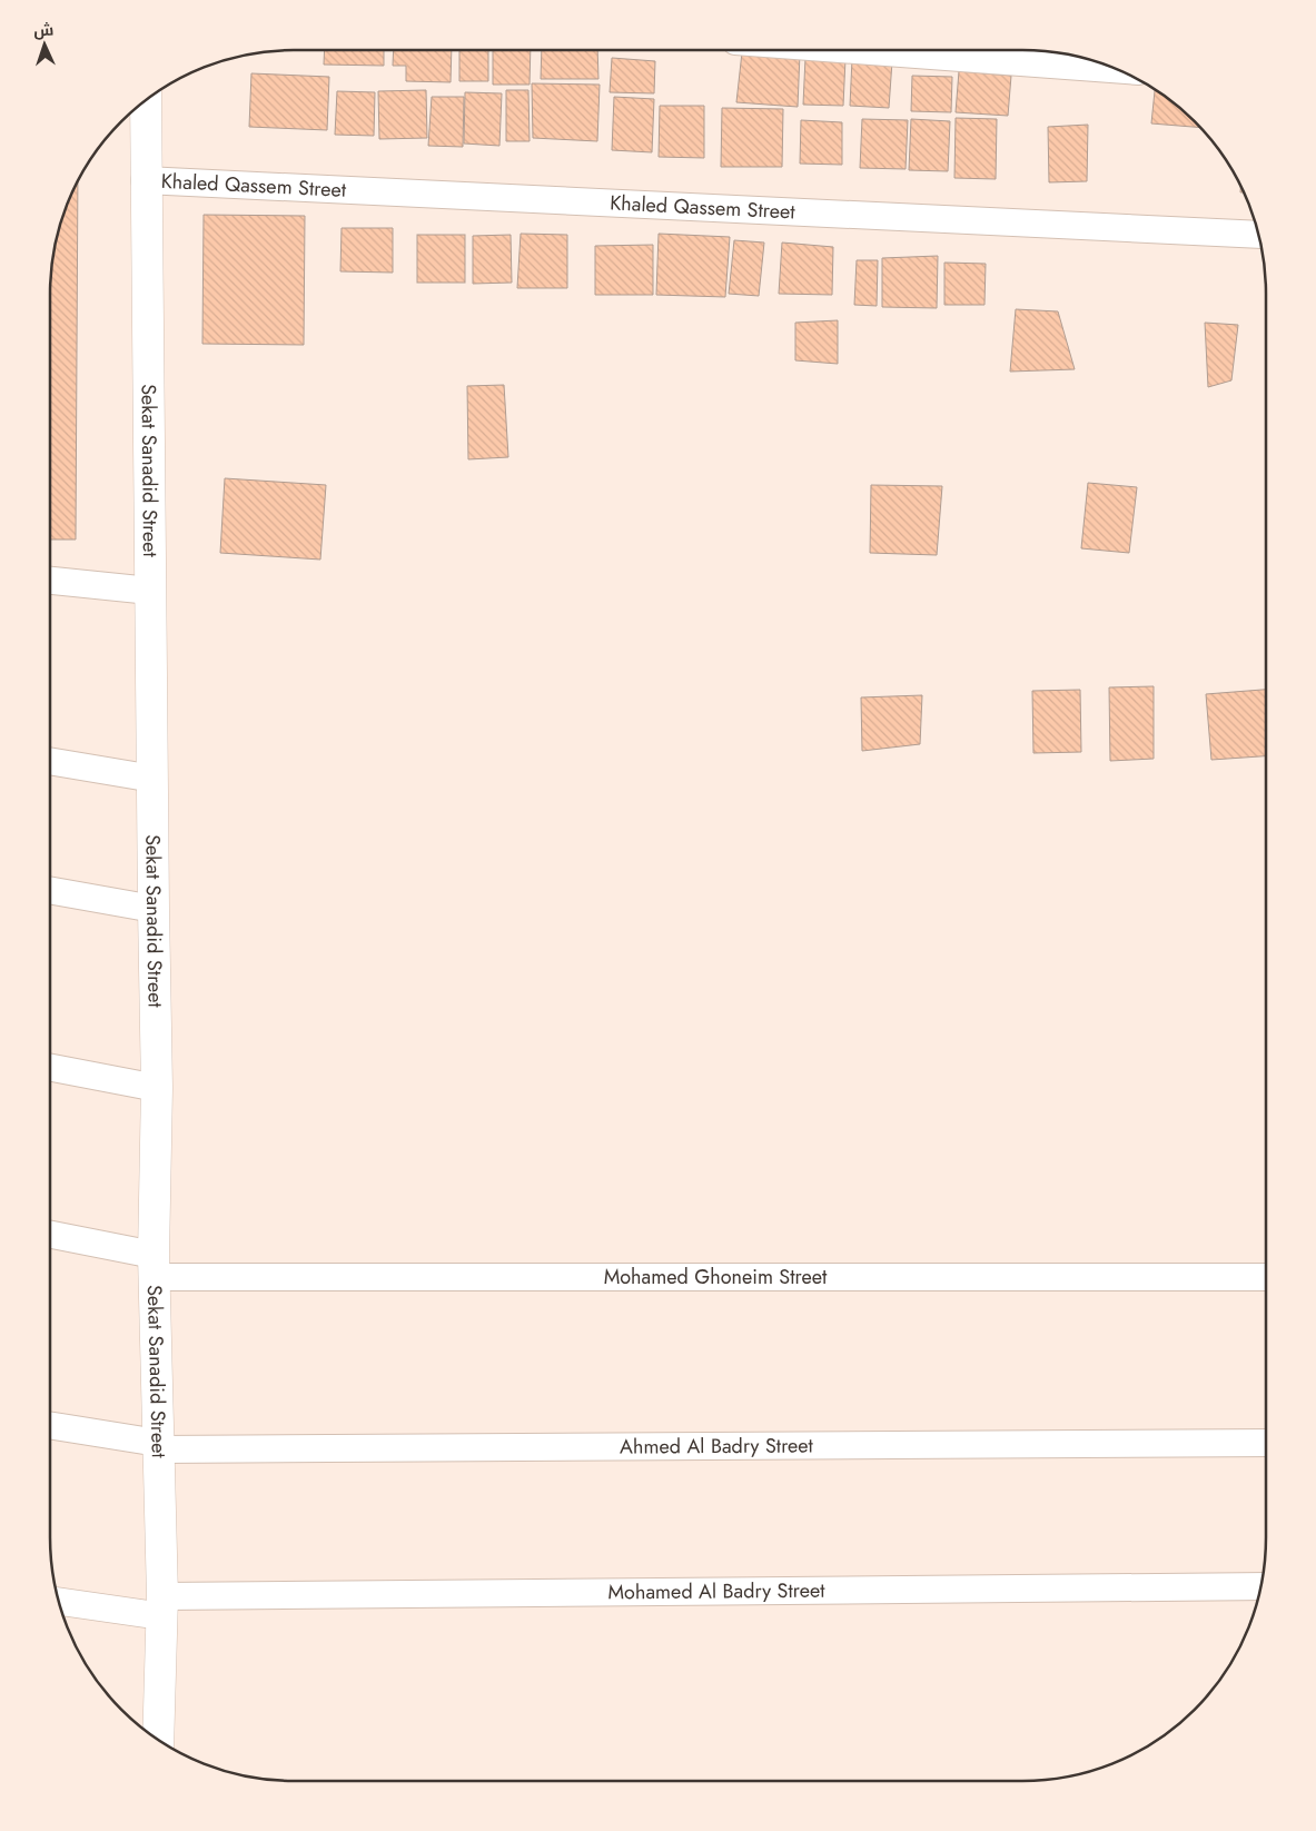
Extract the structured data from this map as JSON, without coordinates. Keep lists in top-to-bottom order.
{
  "streets": {
    "street": [
      "Khaled Qassem Street",
      "Sekat Sanadid Street",
      "Mohamed Ghoneim Street",
      "Ahmed Al Badry Street",
      "Mohamed Al Badry Street"
    ]
  },
  "crossings": [
    ["Khaled Qassem Street", "Sekat Sanadid Street"],
    ["Sekat Sanadid Street", "Mohamed Ghoneim Street"],
    ["Sekat Sanadid Street", "Ahmed Al Badry Street"],
    ["Sekat Sanadid Street", "Mohamed Al Badry Street"]
  ],
  "north": "top"
}
